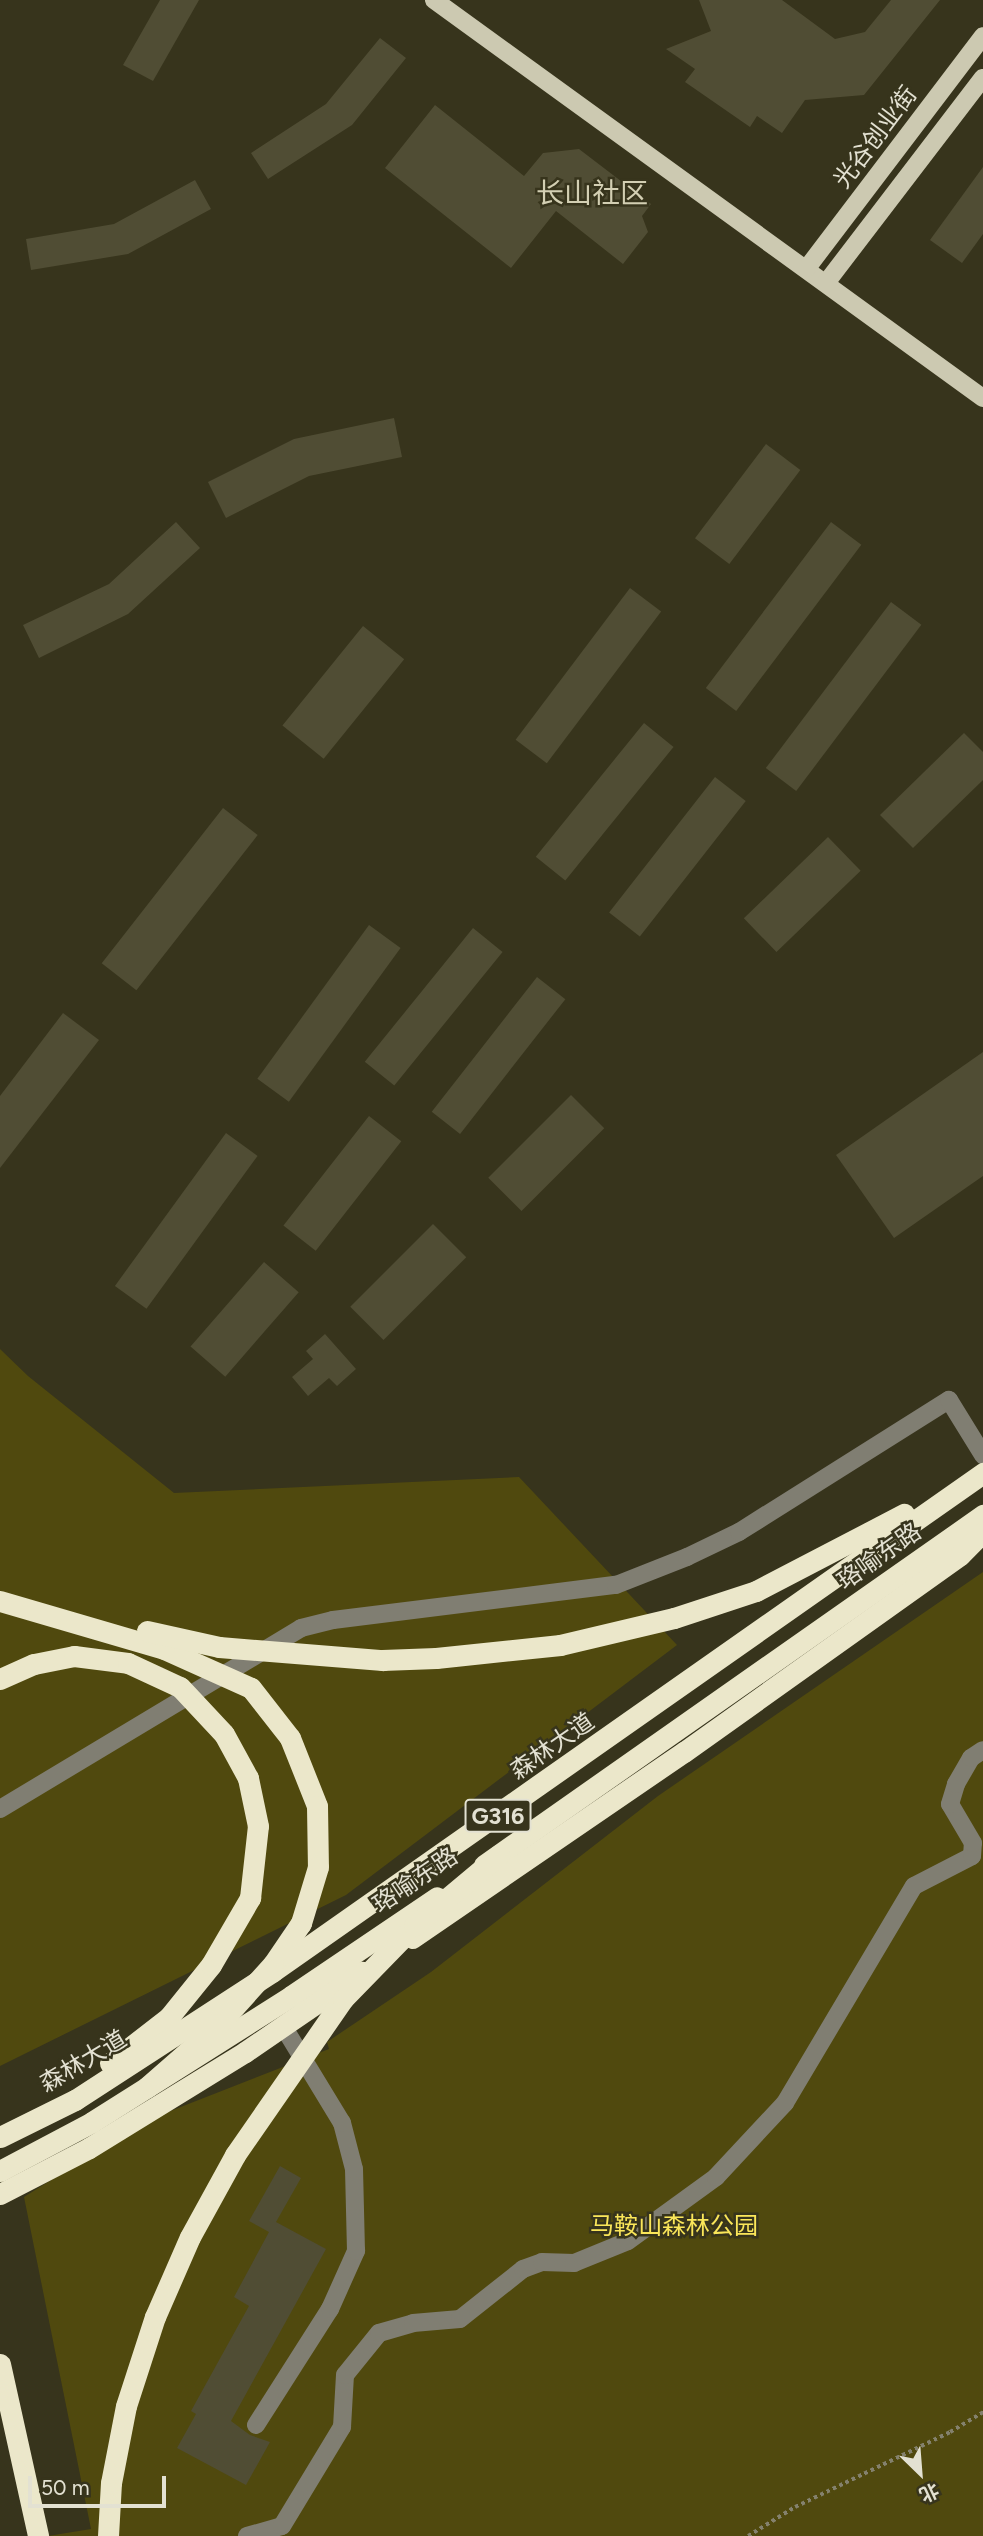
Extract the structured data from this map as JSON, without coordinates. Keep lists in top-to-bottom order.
{
  "streets": {
    "highway": ["珞喻东路", "森林大道", "G316"],
    "main road": ["光谷创业街"]
  },
  "districts": ["长山社区"],
  "parks": ["马鞍山森林公园"],
  "scale_bar": "50 m",
  "north": "bottom right"
}
